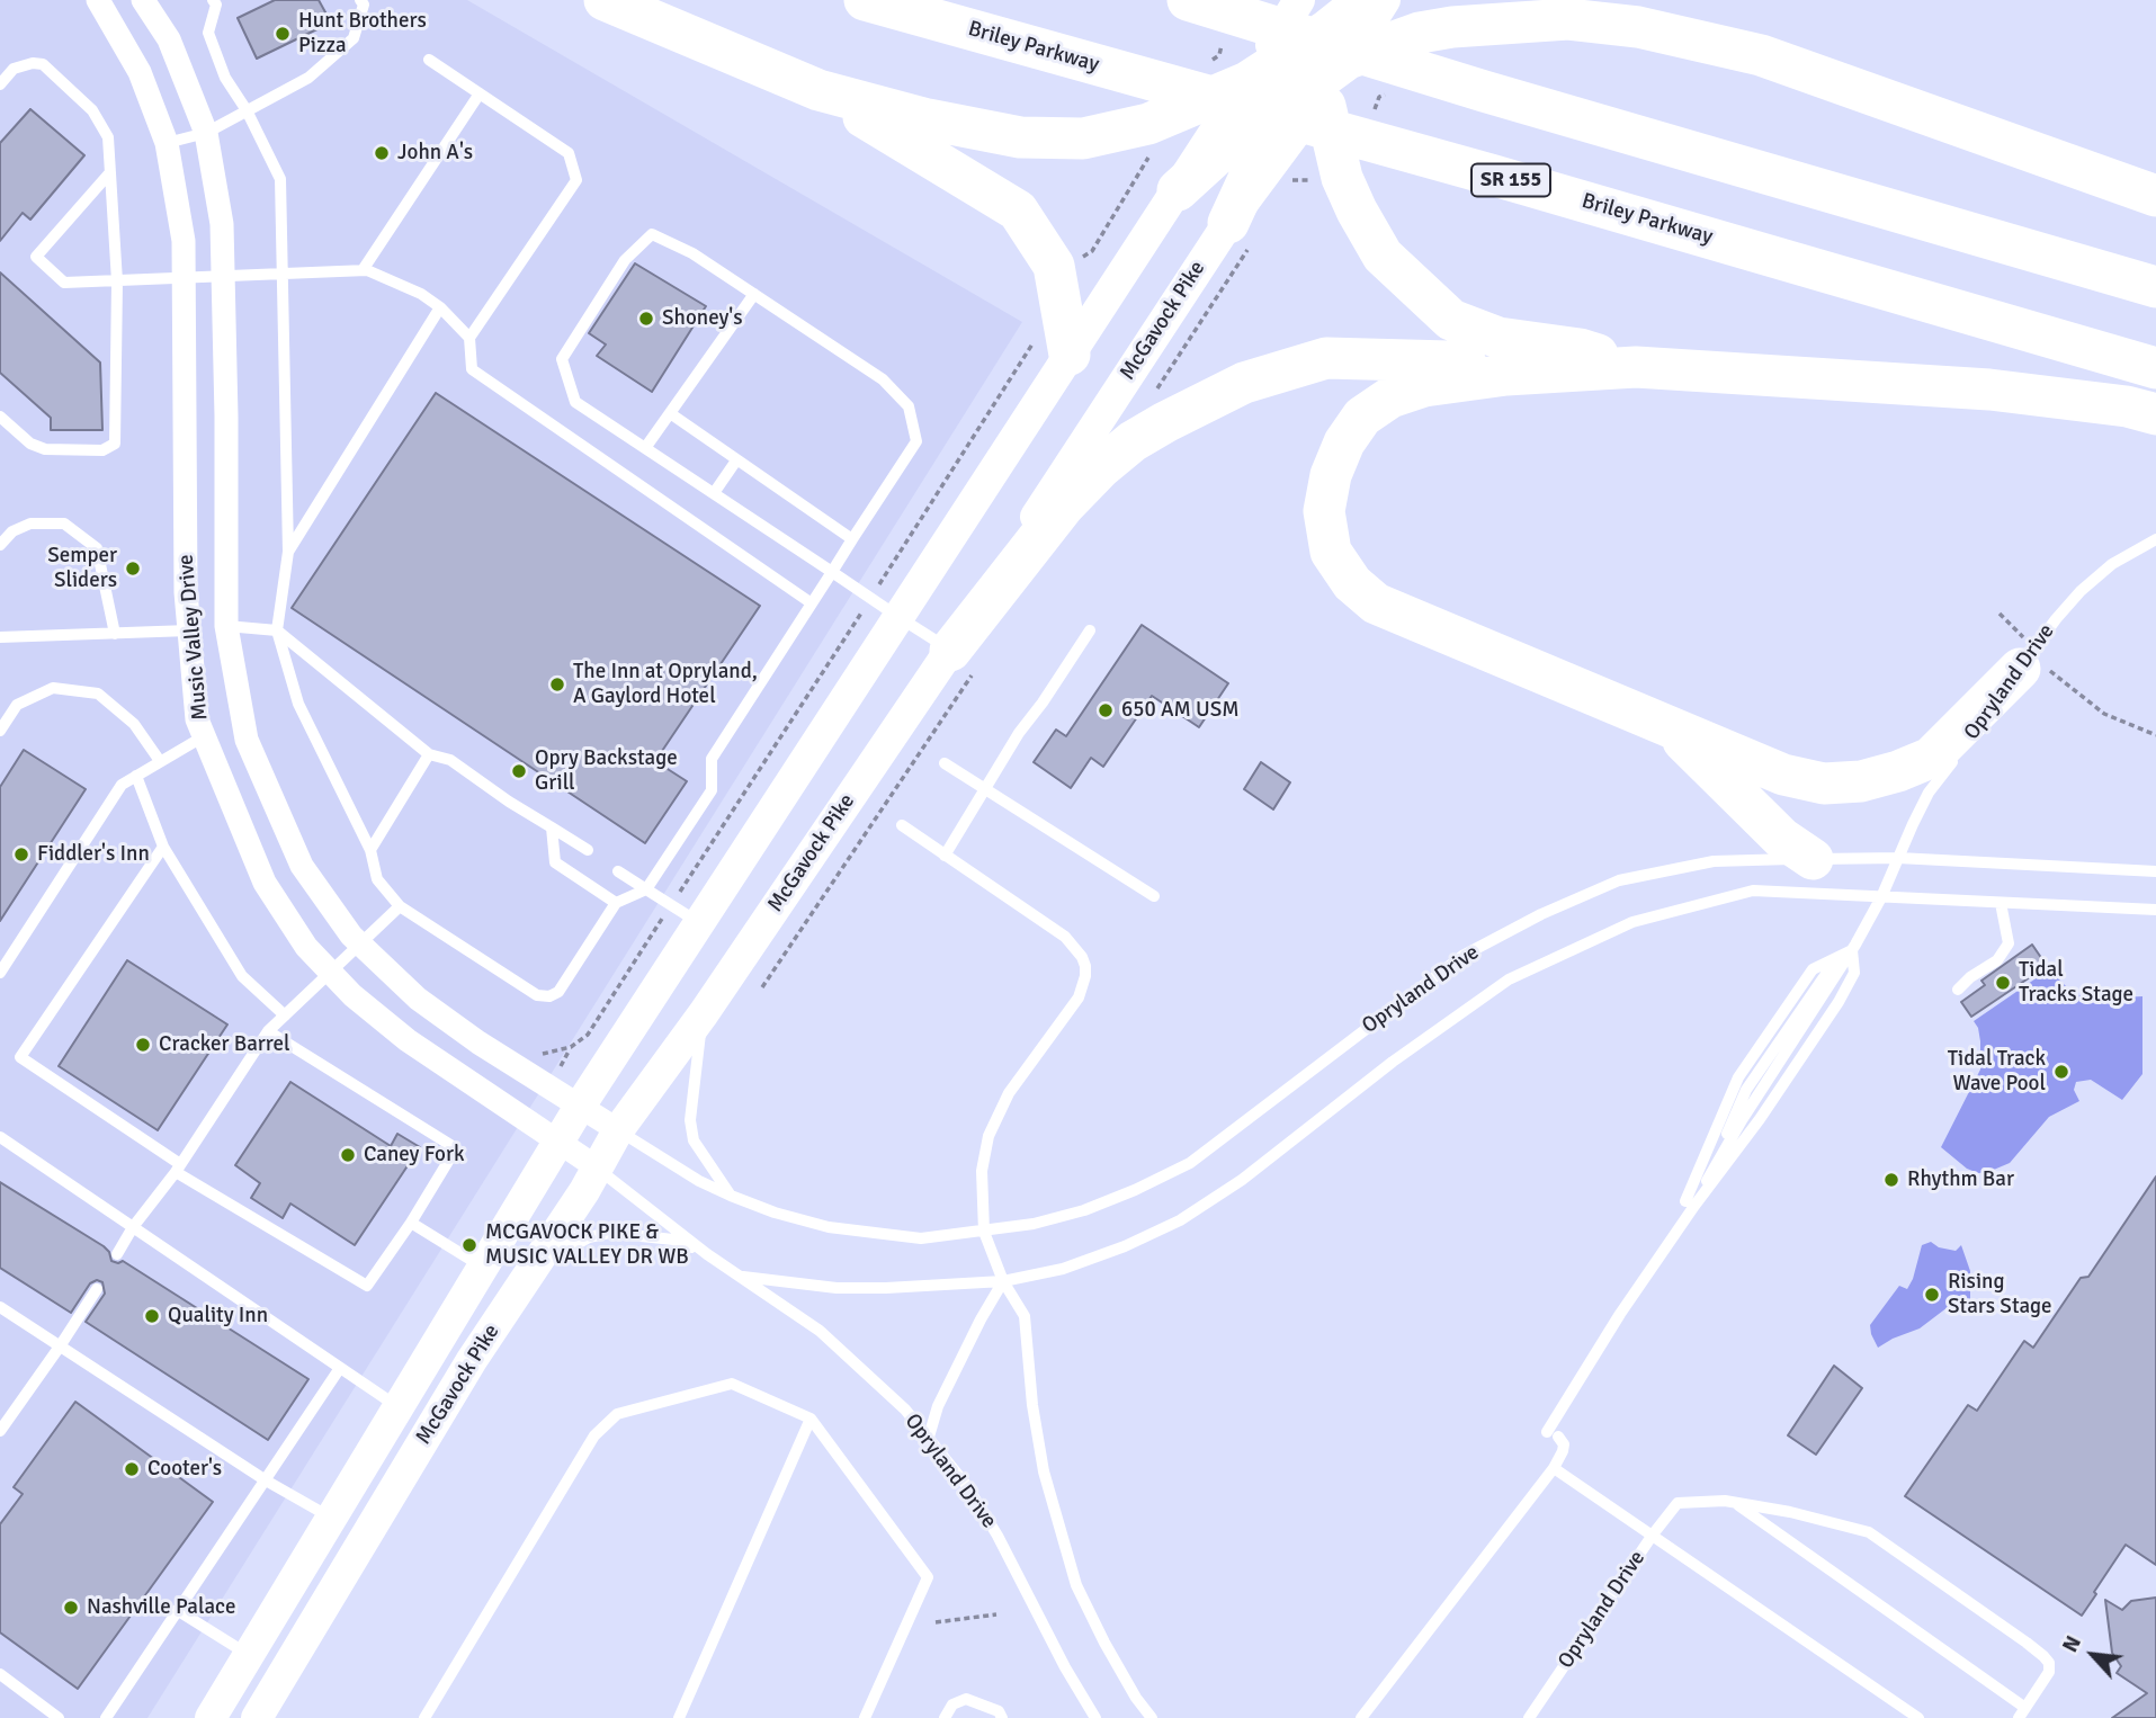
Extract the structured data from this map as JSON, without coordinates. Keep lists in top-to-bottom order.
{
  "streets": {
    "highway": ["Briley Parkway", "SR 155"],
    "street": ["McGavock Pike", "Music Valley Drive"],
    "lane": ["Opryland Drive"]
  },
  "crossings": [
    ["McGavock Pike", "Music Valley Drive"],
    ["McGavock Pike", "Opryland Drive"],
    ["Music Valley Drive", "Opryland Drive"]
  ],
  "places": [
    "Hunt Brothers Pizza",
    "John A's",
    "Shoney's",
    "Semper Sliders",
    "The Inn at Opryland, A Gaylord Hotel",
    "650 AM USM",
    "Opry Backstage Grill",
    "Fiddler's Inn",
    "Tidal Tracks Stage",
    "Cracker Barrel",
    "Tidal Track Wave Pool",
    "Caney Fork",
    "Rhythm Bar",
    "MCGAVOCK PIKE & MUSIC VALLEY DR WB",
    "Rising Stars Stage",
    "Quality Inn",
    "Cooter's",
    "Nashville Palace"
  ],
  "north": "top left"
}
